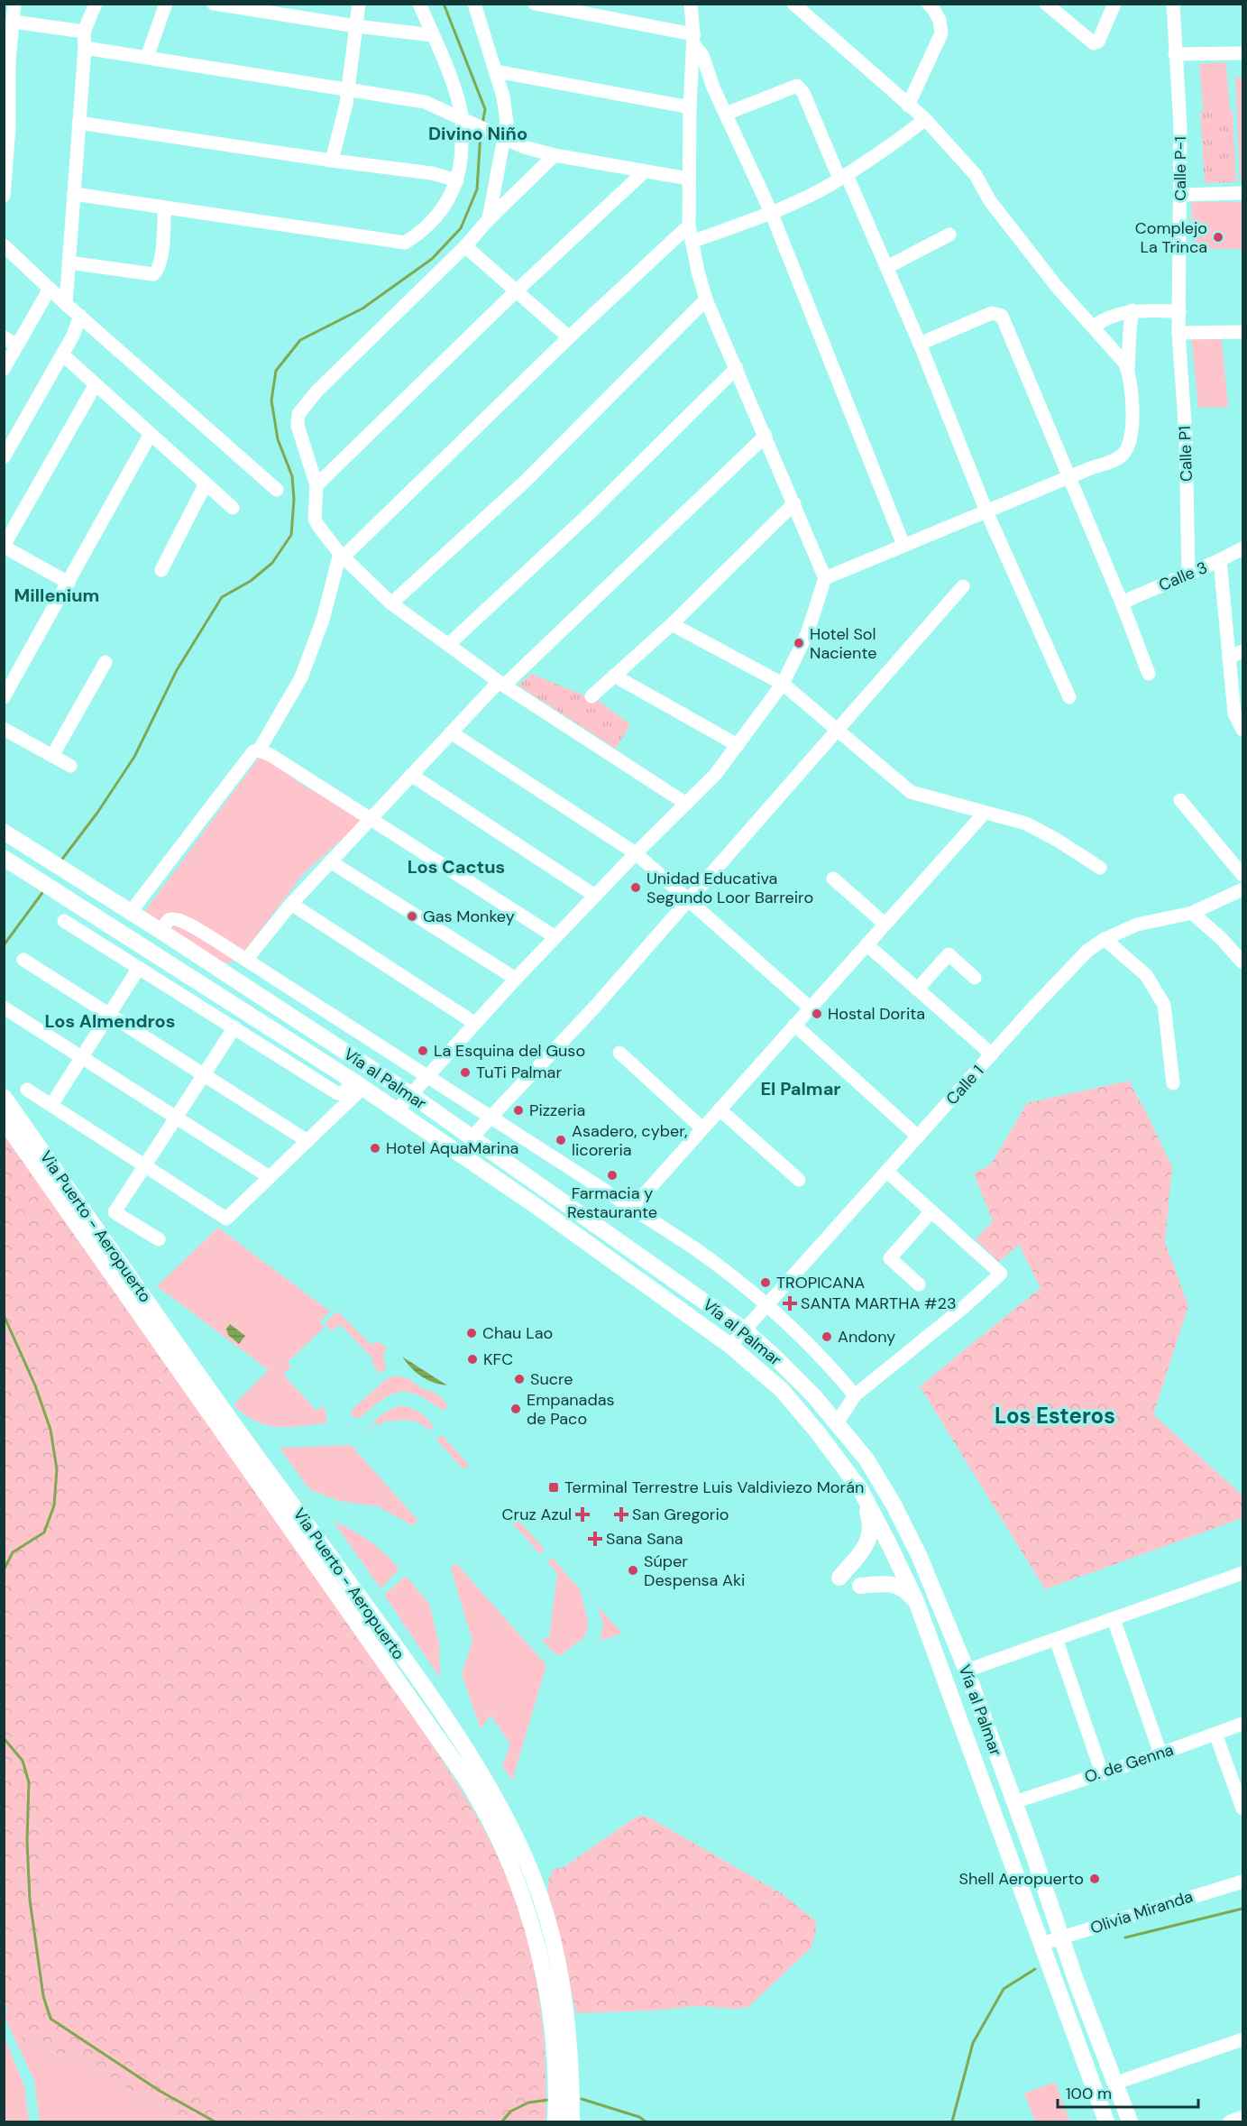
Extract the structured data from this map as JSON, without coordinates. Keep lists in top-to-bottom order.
{
  "streets": {
    "main road": ["Vía al Palmar", "Via Puerto - Aeropuerto"],
    "street": [
      "Calle P-1",
      "Calle P1",
      "Calle 3",
      "Calle 1",
      "O. de Genna",
      "Olivia Miranda"
    ]
  },
  "crossings": [
    ["Calle P-1", "Calle P1"],
    ["Calle P1", "Calle 3"],
    ["Vía al Palmar", "Calle 1"],
    ["Vía al Palmar", "O. de Genna"],
    ["Vía al Palmar", "Olivia Miranda"]
  ],
  "districts": [
    "Divino Niño",
    "Millenium",
    "Los Cactus",
    "Los Almendros",
    "El Palmar",
    "Los Esteros"
  ],
  "places": {
    "other": [
      "Complejo La Trinca",
      "Hotel Sol Naciente",
      "Unidad Educativa Segundo Loor Barreiro",
      "Gas Monkey",
      "Hostal Dorita",
      "La Esquina del Guso",
      "TuTi Palmar",
      "Pizzeria",
      "Asadero, cyber, licoreria",
      "Hotel AquaMarina",
      "Farmacia y Restaurante",
      "TROPICANA",
      "Chau Lao",
      "Andony",
      "KFC",
      "Sucre",
      "Empanadas de Paco",
      "Súper Despensa Aki",
      "Shell Aeropuerto"
    ],
    "health": [
      "SANTA MARTHA #23",
      "Cruz Azul",
      "San Gregorio",
      "Sana Sana"
    ],
    "transit": ["Terminal Terrestre Luis Valdiviezo Morán"]
  },
  "scale_bar": "100 m"
}
